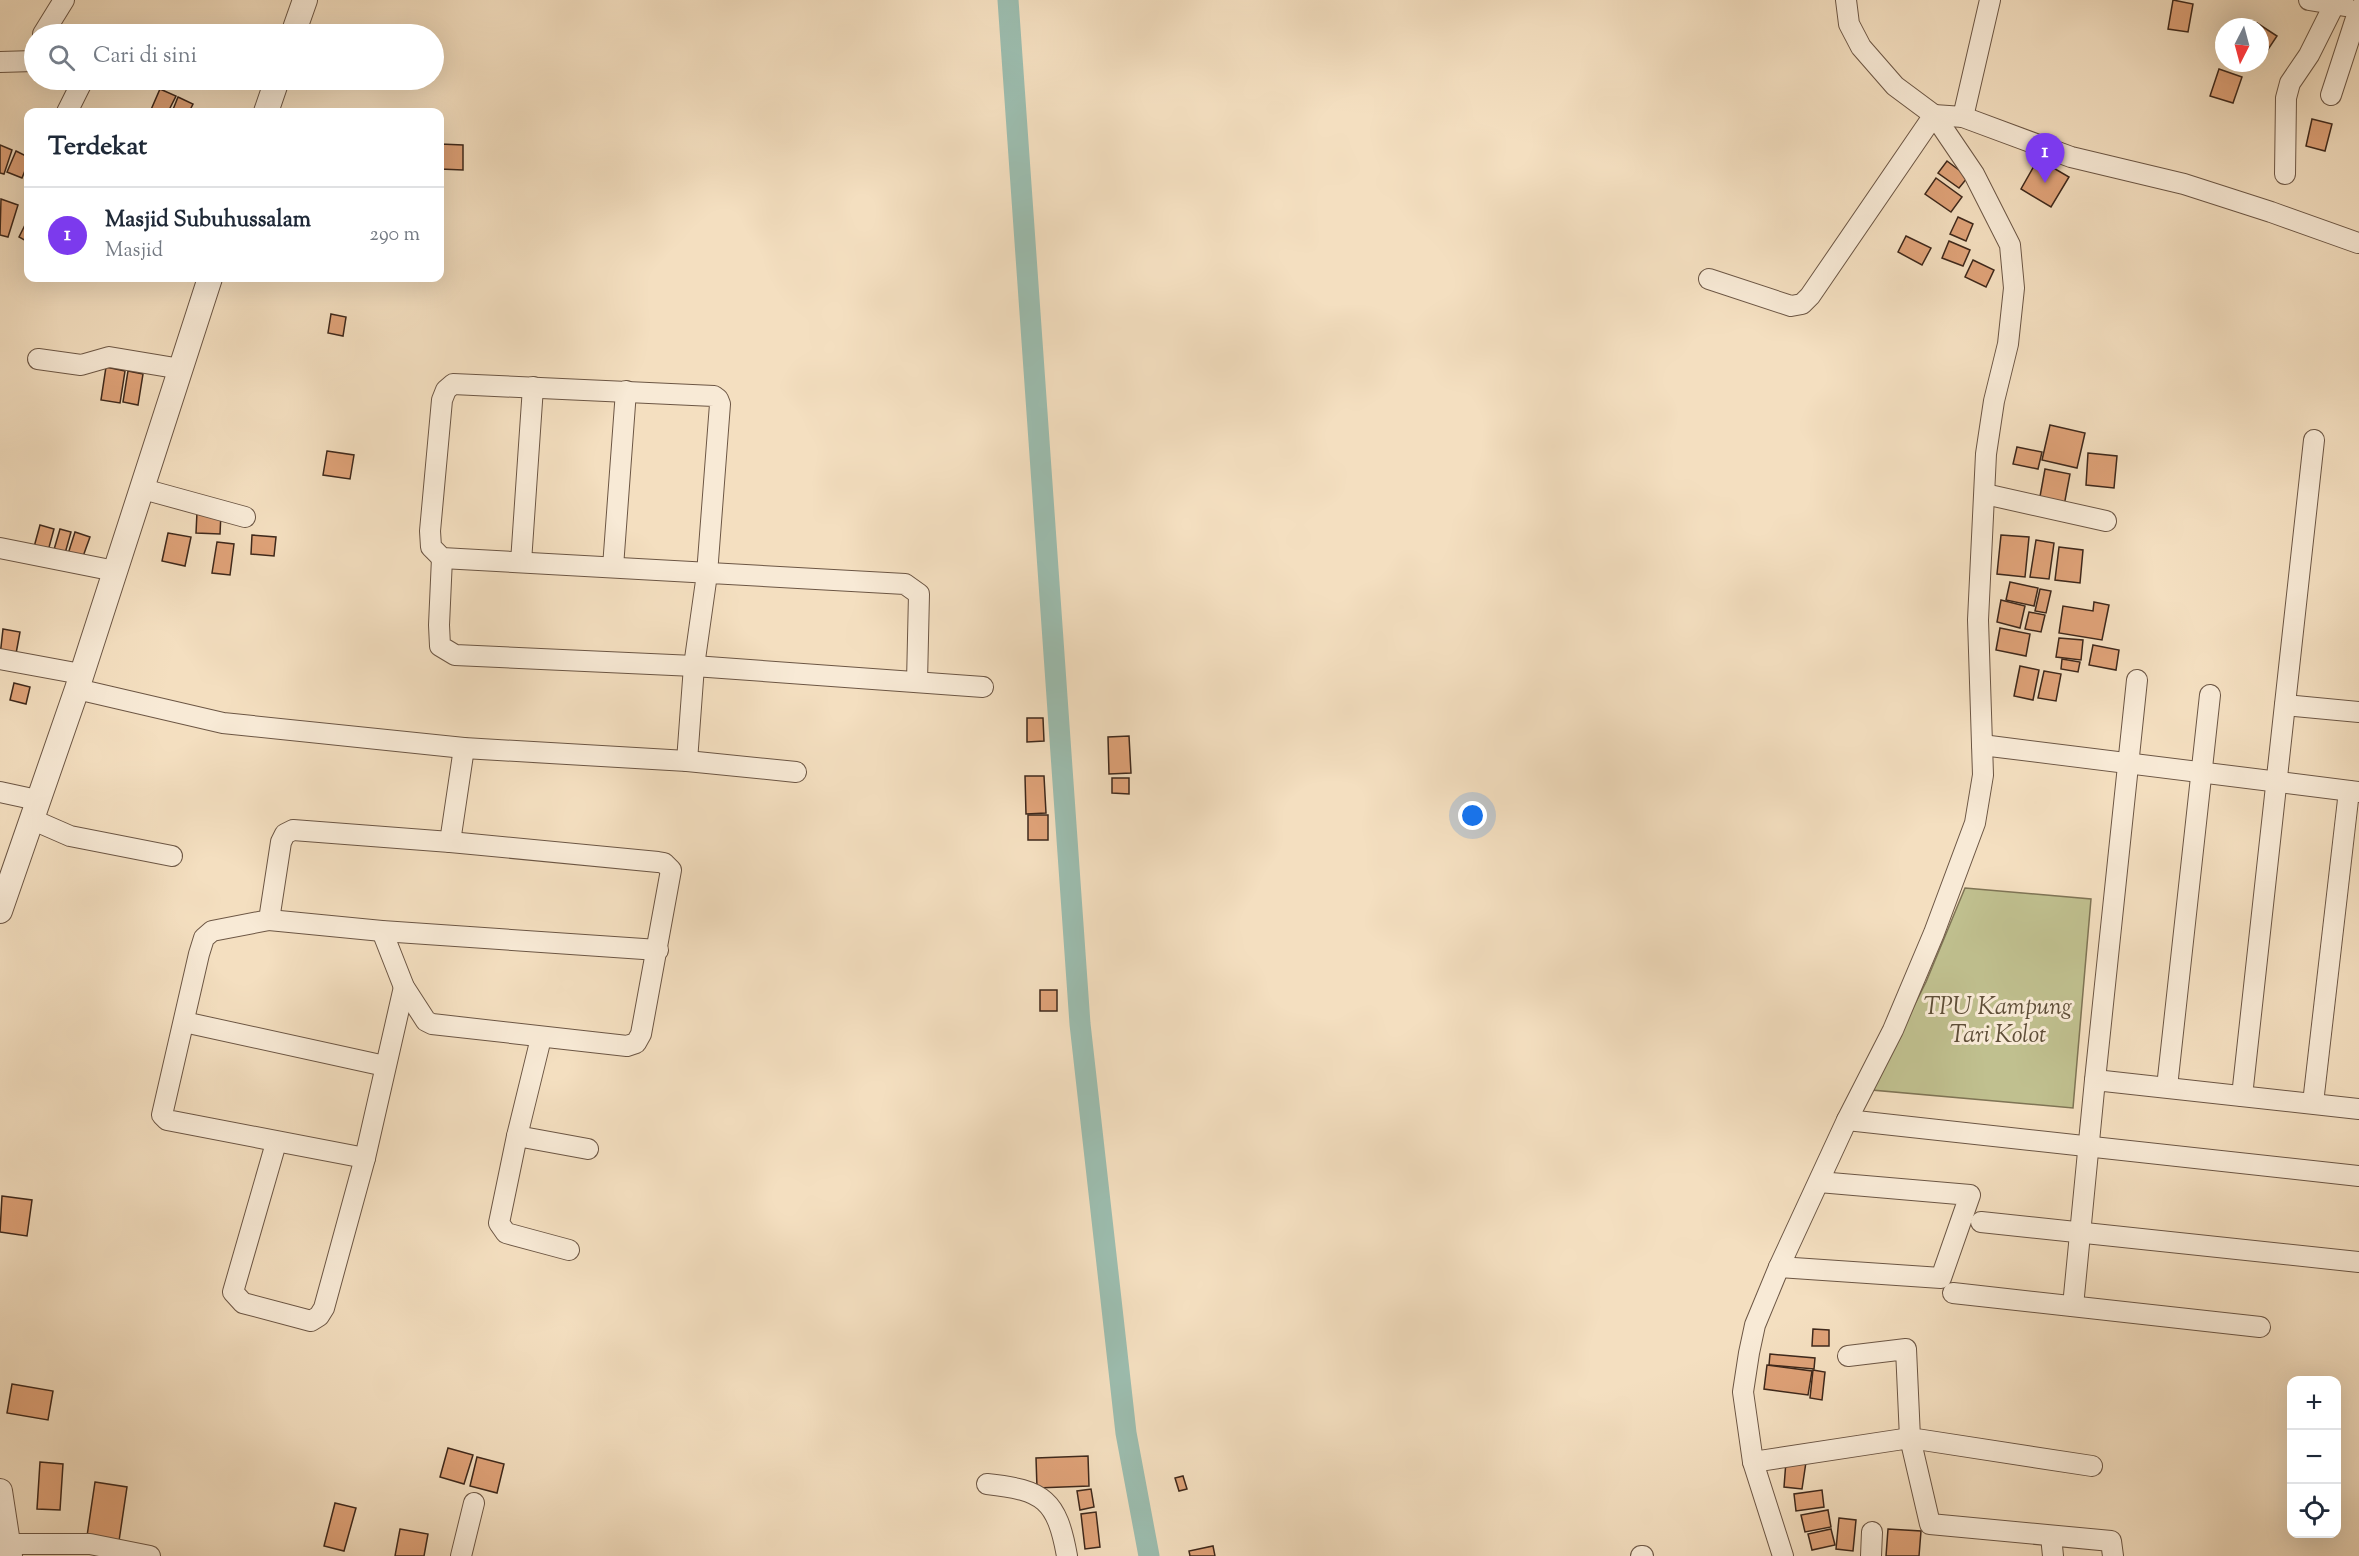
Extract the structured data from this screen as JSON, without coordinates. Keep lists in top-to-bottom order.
{
  "parks": ["TPU Kampung Tari Kolot"],
  "north": "bottom",
  "page": {
    "search": "Cari di sini",
    "heading": "Terdekat",
    "pins": "1",
    "list": [
      {
        "mark": "1",
        "name": "Masjid Subuhussalam",
        "note": "Masjid",
        "value": "290 m"
      }
    ],
    "map_buttons": ["+", "−"]
  }
}
